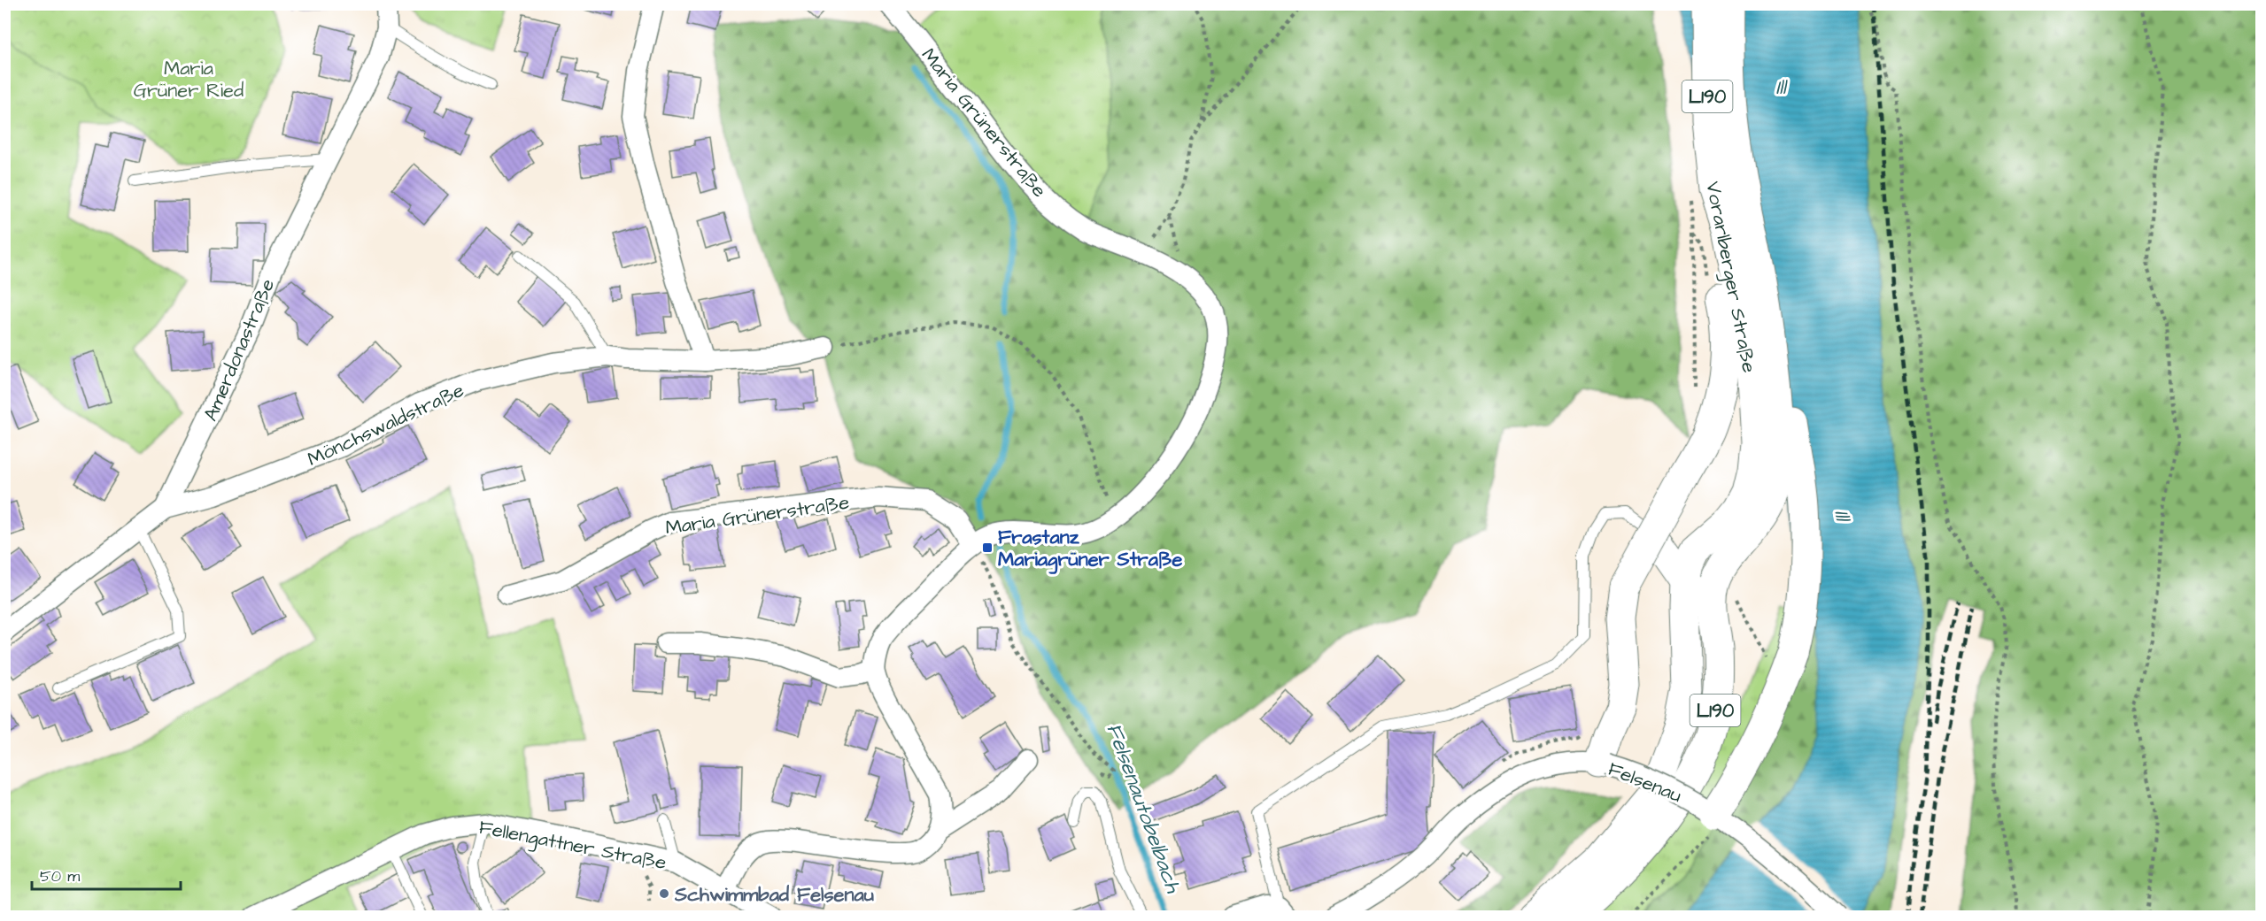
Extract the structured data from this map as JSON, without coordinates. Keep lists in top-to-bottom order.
{
  "streets": {
    "main road": ["L190", "Vorarlberger Straße"],
    "street": [
      "Maria Grünerstraße",
      "Amerdonastraße",
      "Mönchswaldstraße",
      "Felsenau",
      "Fellengattner Straße"
    ]
  },
  "crossings": [
    ["Amerdonastraße", "Mönchswaldstraße"]
  ],
  "water": ["Ill", "Felsenautobelbach"],
  "parks": ["Maria Grüner Ried"],
  "places": {
    "transit": ["Frastanz Mariagrüner Straße"],
    "other": ["Schwimmbad Felsenau"]
  },
  "scale_bar": "50 m"
}
